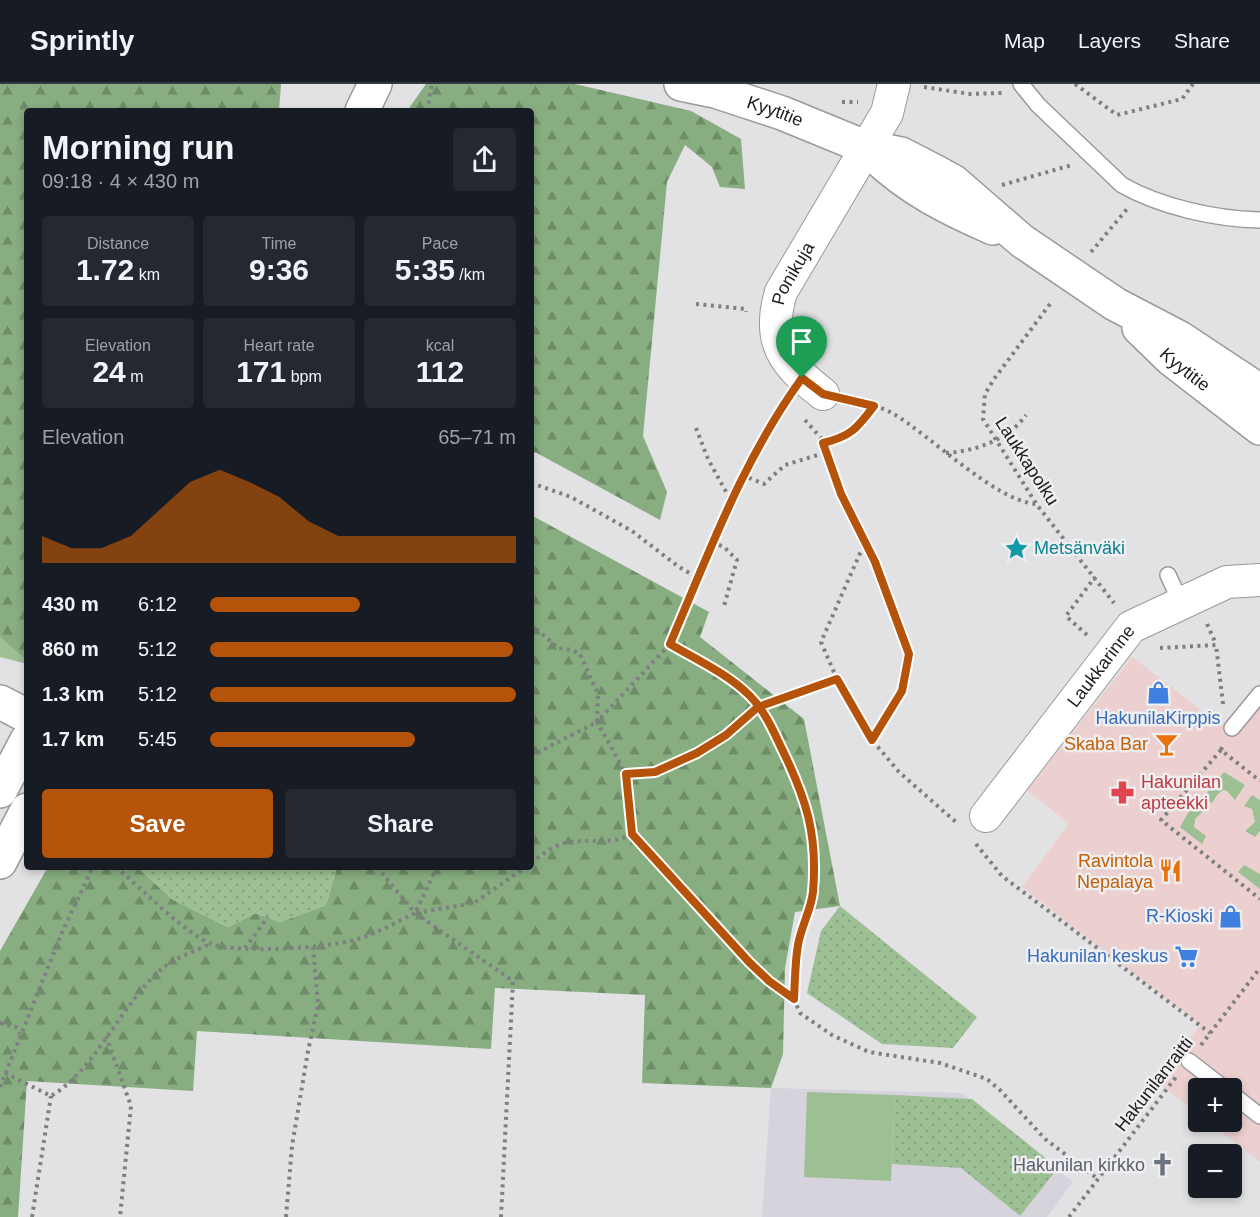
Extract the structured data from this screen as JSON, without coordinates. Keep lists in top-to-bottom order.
{
  "streets": {
    "main road": ["Kyytitie"],
    "street": ["Ponikuja", "Laukkarinne"],
    "path": ["Laukkapolku", "Hakunilanraitti"]
  },
  "crossings": [
    ["Kyytitie", "Ponikuja"],
    ["Laukkapolku", "Laukkarinne"]
  ],
  "places": {
    "place": ["Metsänväki"],
    "shop": ["HakunilaKirppis", "R-Kioski"],
    "bar": ["Skaba Bar"],
    "pharmacy": ["Hakunilan apteekki"],
    "restaurant": ["Ravintola Nepalaya"],
    "supermarket": ["Hakunilan keskus"],
    "church": ["Hakunilan kirkko"]
  },
  "page": {
    "header": "Sprintly",
    "nav": ["Map", "Layers", "Share"],
    "heading": ["Morning run", "09:18 · 4 × 430 m"],
    "stats": [
      ["Distance", "1.72 km"],
      ["Time", "9:36"],
      ["Pace", "5:35 /km"],
      ["Elevation", "24 m"],
      ["Heart rate", "171 bpm"],
      ["kcal", "112"]
    ],
    "chart": ["Elevation", "65–71 m"],
    "list": [
      {
        "name": "430 m",
        "note": "6:12"
      },
      {
        "name": "860 m",
        "note": "5:12"
      },
      {
        "name": "1.3 km",
        "note": "5:12"
      },
      {
        "name": "1.7 km",
        "note": "5:45"
      }
    ],
    "buttons": ["Save", "Share"],
    "map_buttons": ["+", "−"]
  }
}
